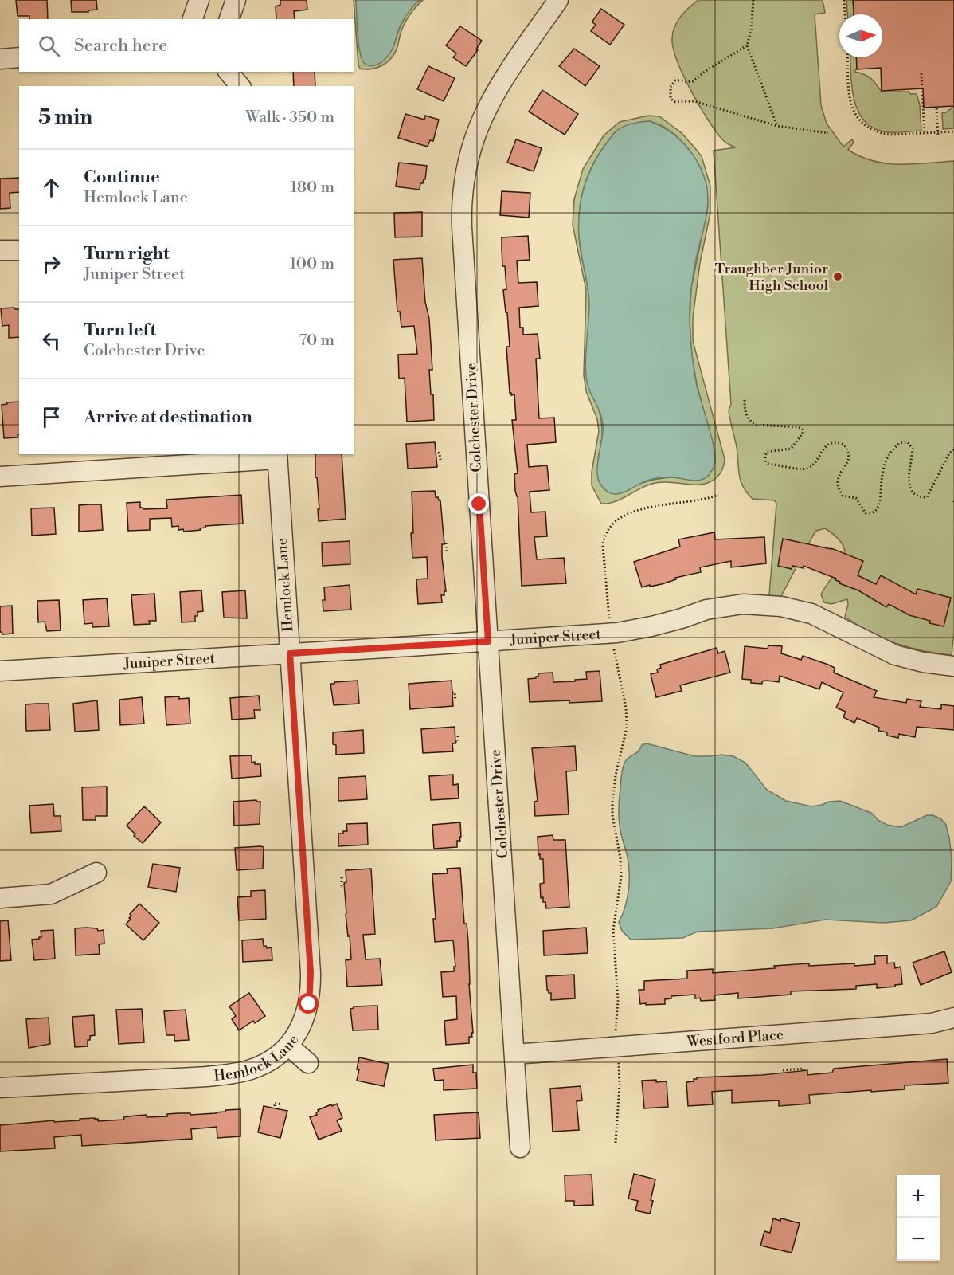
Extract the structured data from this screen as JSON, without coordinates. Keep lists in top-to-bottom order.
{
  "streets": {
    "street": [
      "Colchester Drive",
      "Hemlock Lane",
      "Juniper Street",
      "Westford Place"
    ]
  },
  "crossings": [
    ["Colchester Drive", "Juniper Street"],
    ["Colchester Drive", "Westford Place"],
    ["Hemlock Lane", "Juniper Street"]
  ],
  "places": ["Traughber Junior High School"],
  "north": "right",
  "page": {
    "search": "Search here",
    "heading": ["5 min", "Walk · 350 m"],
    "list": [
      ["Continue", "Hemlock Lane", "180 m"],
      ["Turn right", "Juniper Street", "100 m"],
      ["Turn left", "Colchester Drive", "70 m"],
      "Arrive at destination"
    ],
    "map_buttons": ["+", "−"]
  }
}
